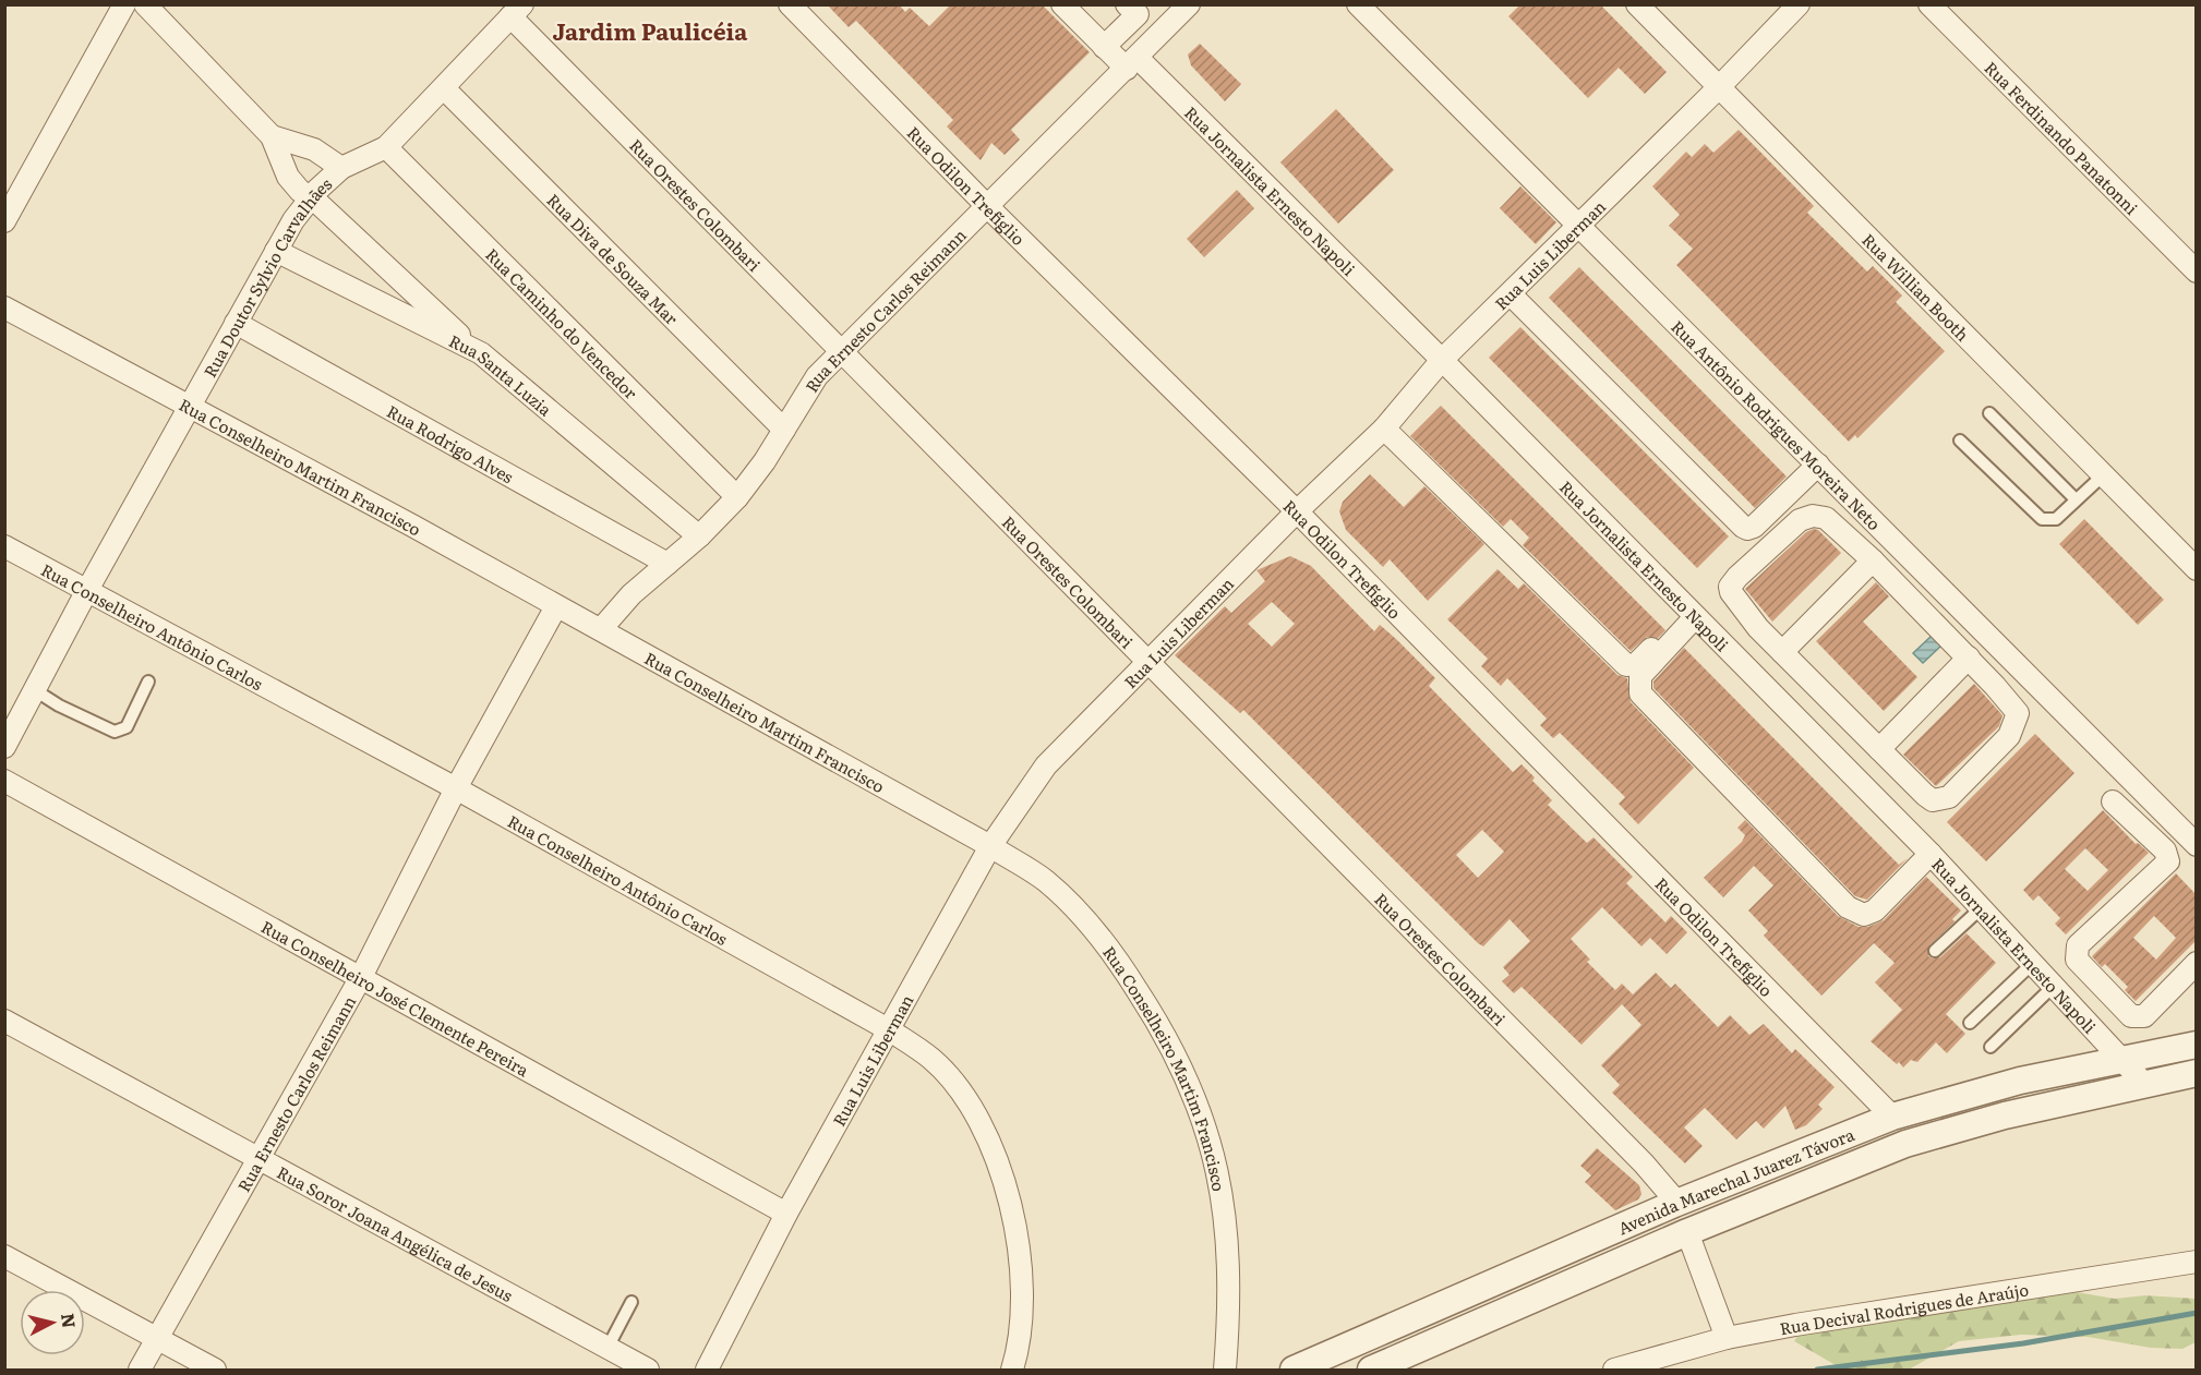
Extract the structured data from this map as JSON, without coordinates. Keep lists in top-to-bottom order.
{
  "streets": {
    "street": [
      "Rua Ferdinando Panatonni",
      "Rua Odilon Trefíglio",
      "Rua Jornalista Ernesto Napoli",
      "Rua Orestes Colombari",
      "Rua Luis Liberman",
      "Rua Diva de Souza Mar",
      "Rua Doutor Sylvio Carvalhães",
      "Rua Willian Booth",
      "Rua Ernesto Carlos Reimann",
      "Rua Caminho do Vencedor",
      "Rua Santa Luzia",
      "Rua Antônio Rodrigues Moreira Neto",
      "Rua Rodrigo Alves",
      "Rua Conselheiro Martim Francisco",
      "Rua Conselheiro Antônio Carlos",
      "Rua Conselheiro José Clemente Pereira",
      "Avenida Marechal Juarez Távora",
      "Rua Soror Joana Angélica de Jesus",
      "Rua Decival Rodrigues de Araújo"
    ]
  },
  "crossings": [
    ["Rua Odilon Trefíglio", "Rua Luis Liberman"],
    ["Rua Odilon Trefíglio", "Rua Ernesto Carlos Reimann"],
    ["Rua Odilon Trefíglio", "Avenida Marechal Juarez Távora"],
    ["Rua Jornalista Ernesto Napoli", "Rua Luis Liberman"],
    ["Rua Jornalista Ernesto Napoli", "Rua Ernesto Carlos Reimann"],
    ["Rua Jornalista Ernesto Napoli", "Avenida Marechal Juarez Távora"],
    ["Rua Orestes Colombari", "Rua Luis Liberman"],
    ["Rua Orestes Colombari", "Rua Doutor Sylvio Carvalhães"],
    ["Rua Orestes Colombari", "Rua Ernesto Carlos Reimann"],
    ["Rua Orestes Colombari", "Avenida Marechal Juarez Távora"],
    ["Rua Luis Liberman", "Rua Willian Booth"],
    ["Rua Luis Liberman", "Rua Antônio Rodrigues Moreira Neto"],
    ["Rua Luis Liberman", "Rua Conselheiro Martim Francisco"],
    ["Rua Luis Liberman", "Rua Conselheiro Antônio Carlos"],
    ["Rua Luis Liberman", "Rua Conselheiro José Clemente Pereira"],
    ["Rua Diva de Souza Mar", "Rua Doutor Sylvio Carvalhães"],
    ["Rua Diva de Souza Mar", "Rua Ernesto Carlos Reimann"],
    ["Rua Doutor Sylvio Carvalhães", "Rua Caminho do Vencedor"],
    ["Rua Doutor Sylvio Carvalhães", "Rua Santa Luzia"],
    ["Rua Doutor Sylvio Carvalhães", "Rua Rodrigo Alves"],
    ["Rua Doutor Sylvio Carvalhães", "Rua Conselheiro Martim Francisco"],
    ["Rua Doutor Sylvio Carvalhães", "Rua Conselheiro Antônio Carlos"],
    ["Rua Ernesto Carlos Reimann", "Rua Caminho do Vencedor"],
    ["Rua Ernesto Carlos Reimann", "Rua Santa Luzia"],
    ["Rua Ernesto Carlos Reimann", "Rua Rodrigo Alves"],
    ["Rua Ernesto Carlos Reimann", "Rua Conselheiro Martim Francisco"],
    ["Rua Ernesto Carlos Reimann", "Rua Conselheiro Antônio Carlos"],
    ["Rua Ernesto Carlos Reimann", "Rua Conselheiro José Clemente Pereira"],
    ["Rua Ernesto Carlos Reimann", "Rua Soror Joana Angélica de Jesus"]
  ],
  "districts": ["Jardim Paulicéia"],
  "north": "right"
}
